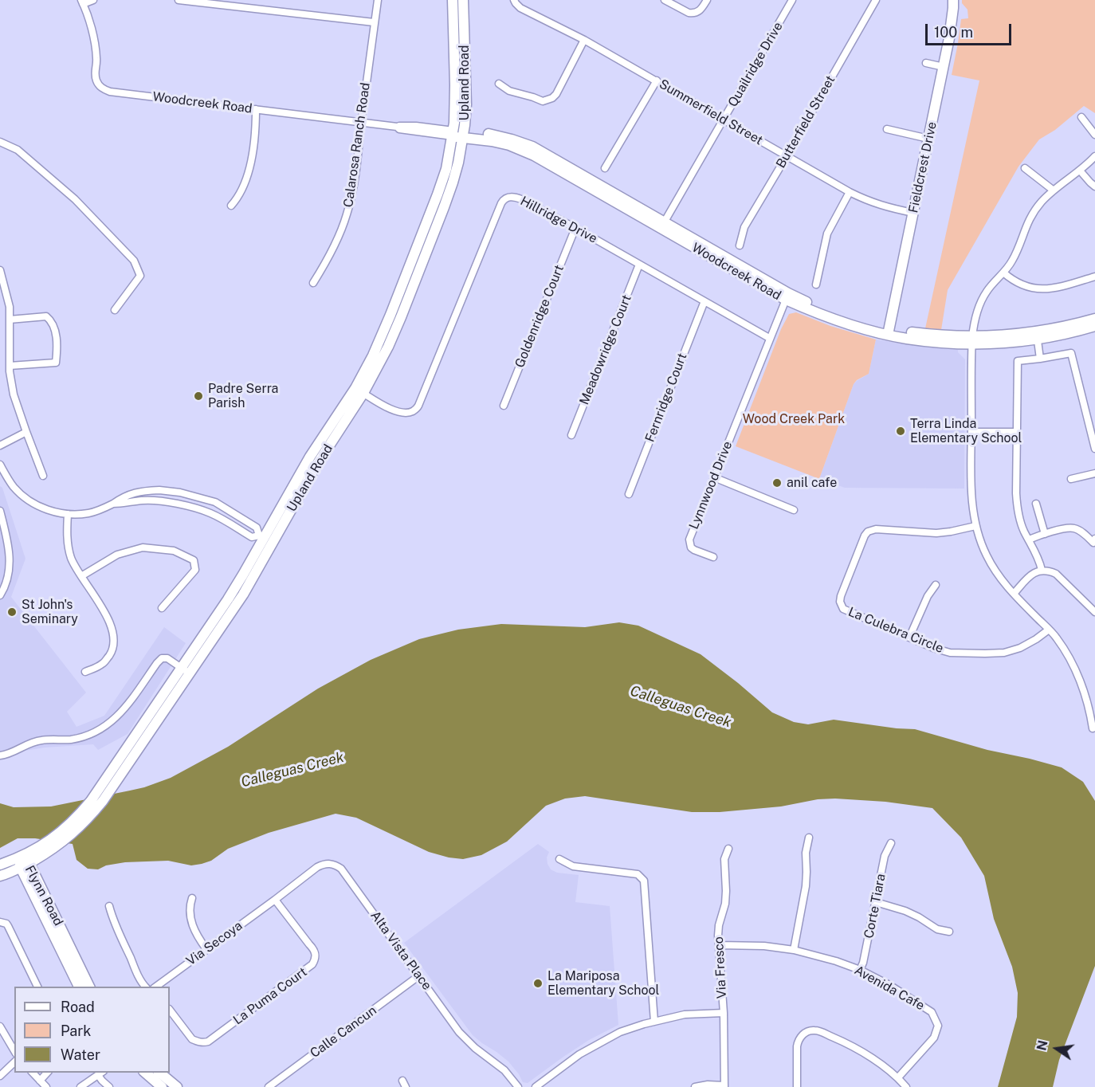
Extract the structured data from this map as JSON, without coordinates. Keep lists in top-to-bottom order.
{
  "streets": {
    "main road": [
      "Upland Road",
      "Woodcreek Road",
      "Fieldcrest Drive",
      "Flynn Road"
    ],
    "street": [
      "Quailridge Drive",
      "Summerfield Street",
      "Butterfield Street",
      "Calarosa Ranch Road",
      "Hillridge Drive",
      "Goldenridge Court",
      "Meadowridge Court",
      "Fernridge Court",
      "Lynnwood Drive",
      "La Culebra Circle",
      "Corte Tiara",
      "Via Secoya",
      "Alta Vista Place",
      "Via Fresco",
      "Avenida Cafe",
      "La Puma Court",
      "Calle Cancun"
    ]
  },
  "crossings": [
    ["Quailridge Drive", "Woodcreek Road"],
    ["Quailridge Drive", "Summerfield Street"],
    ["Upland Road", "Woodcreek Road"],
    ["Upland Road", "Hillridge Drive"],
    ["Upland Road", "Flynn Road"],
    ["Woodcreek Road", "Calarosa Ranch Road"],
    ["Woodcreek Road", "Fieldcrest Drive"],
    ["Woodcreek Road", "Lynnwood Drive"],
    ["Summerfield Street", "Butterfield Street"],
    ["Summerfield Street", "Fieldcrest Drive"],
    ["Hillridge Drive", "Goldenridge Court"],
    ["Hillridge Drive", "Meadowridge Court"],
    ["Hillridge Drive", "Fernridge Court"],
    ["Hillridge Drive", "Lynnwood Drive"],
    ["Corte Tiara", "Avenida Cafe"],
    ["Via Secoya", "Alta Vista Place"],
    ["Via Secoya", "La Puma Court"],
    ["Alta Vista Place", "La Puma Court"],
    ["Alta Vista Place", "Calle Cancun"],
    ["Via Fresco", "Avenida Cafe"]
  ],
  "water": ["Calleguas Creek"],
  "parks": ["Wood Creek Park"],
  "places": [
    "Padre Serra Parish",
    "Terra Linda Elementary School",
    "anil cafe",
    "St John's Seminary",
    "La Mariposa Elementary School"
  ],
  "legend": ["Road", "Park", "Water"],
  "scale_bar": "100 m",
  "north": "left"
}
